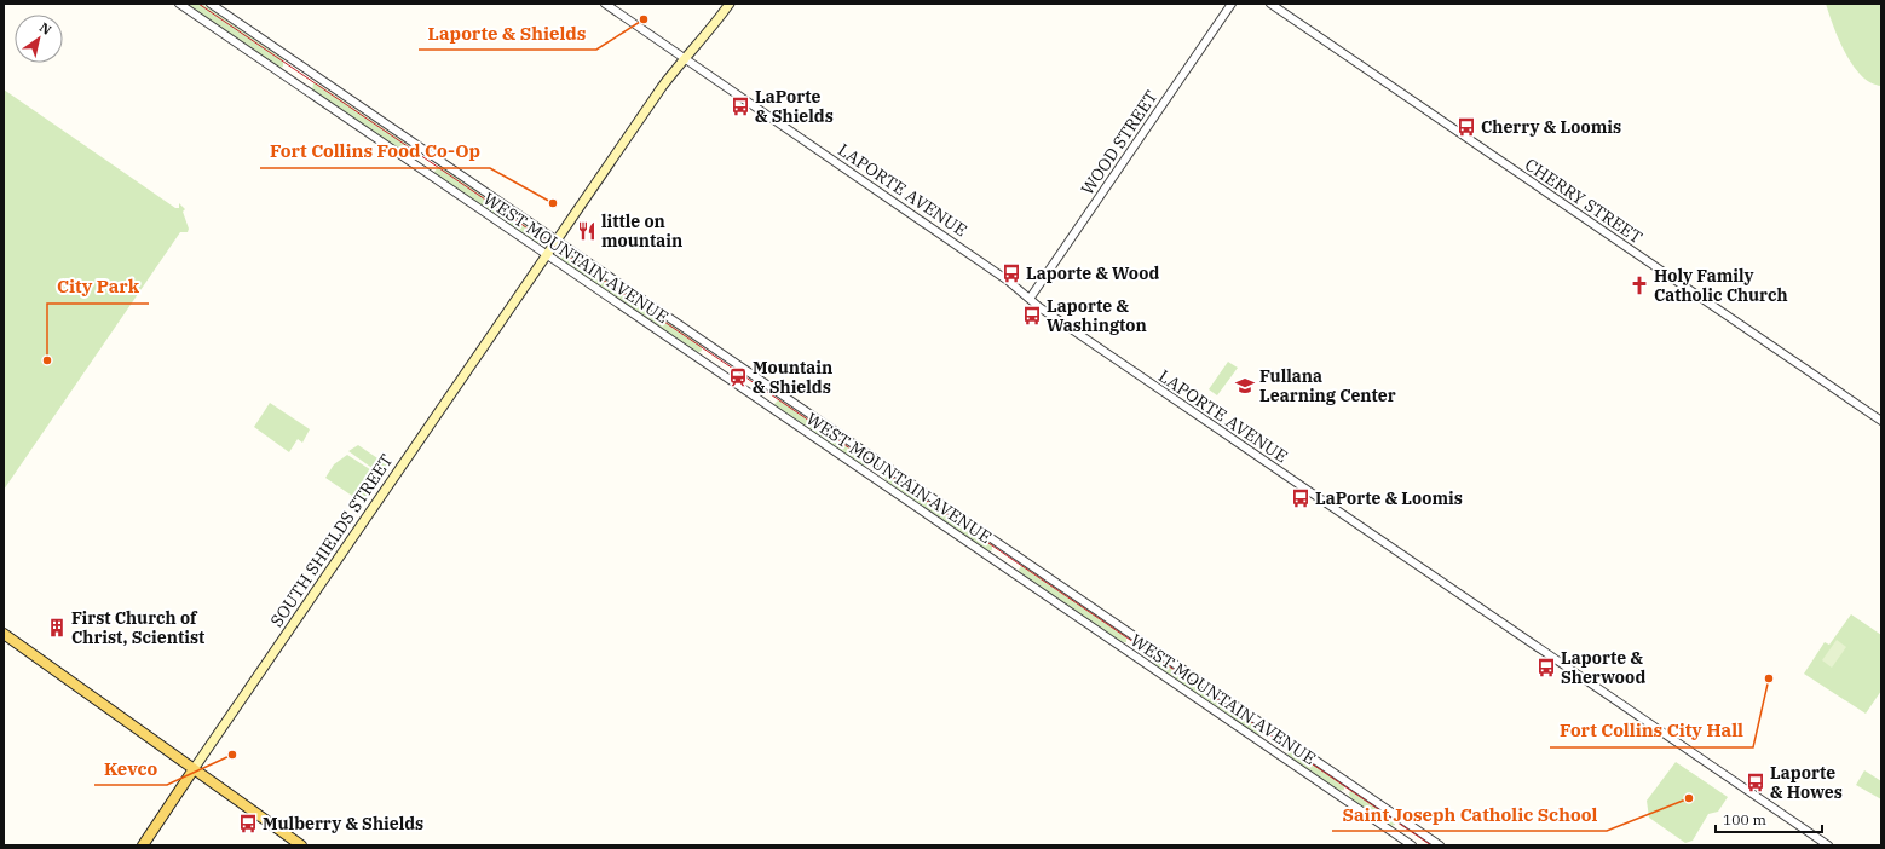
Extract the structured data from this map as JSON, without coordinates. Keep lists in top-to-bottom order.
{
  "streets": {
    "main road": ["SOUTH SHIELDS STREET"],
    "street": [
      "WOOD STREET",
      "LAPORTE AVENUE",
      "CHERRY STREET",
      "WEST MOUNTAIN AVENUE"
    ]
  },
  "crossings": [
    ["WOOD STREET", "LAPORTE AVENUE"],
    ["LAPORTE AVENUE", "SOUTH SHIELDS STREET"],
    ["WEST MOUNTAIN AVENUE", "SOUTH SHIELDS STREET"]
  ],
  "places": {
    "other": [
      "Laporte & Shields",
      "Fort Collins Food Co-Op",
      "City Park",
      "Fort Collins City Hall",
      "Kevco",
      "Saint Joseph Catholic School"
    ],
    "bus stop": [
      "LaPorte & Shields",
      "Cherry & Loomis",
      "Laporte & Wood",
      "Laporte & Washington",
      "LaPorte & Loomis",
      "Laporte & Sherwood",
      "Laporte & Howes",
      "Mulberry & Shields"
    ],
    "restaurant": ["little on mountain"],
    "church": ["Holy Family Catholic Church"],
    "station": ["Mountain & Shields"],
    "school or university": ["Fullana Learning Center"],
    "building": ["First Church of Christ, Scientist"]
  },
  "scale_bar": "100 m",
  "north": "top right"
}
